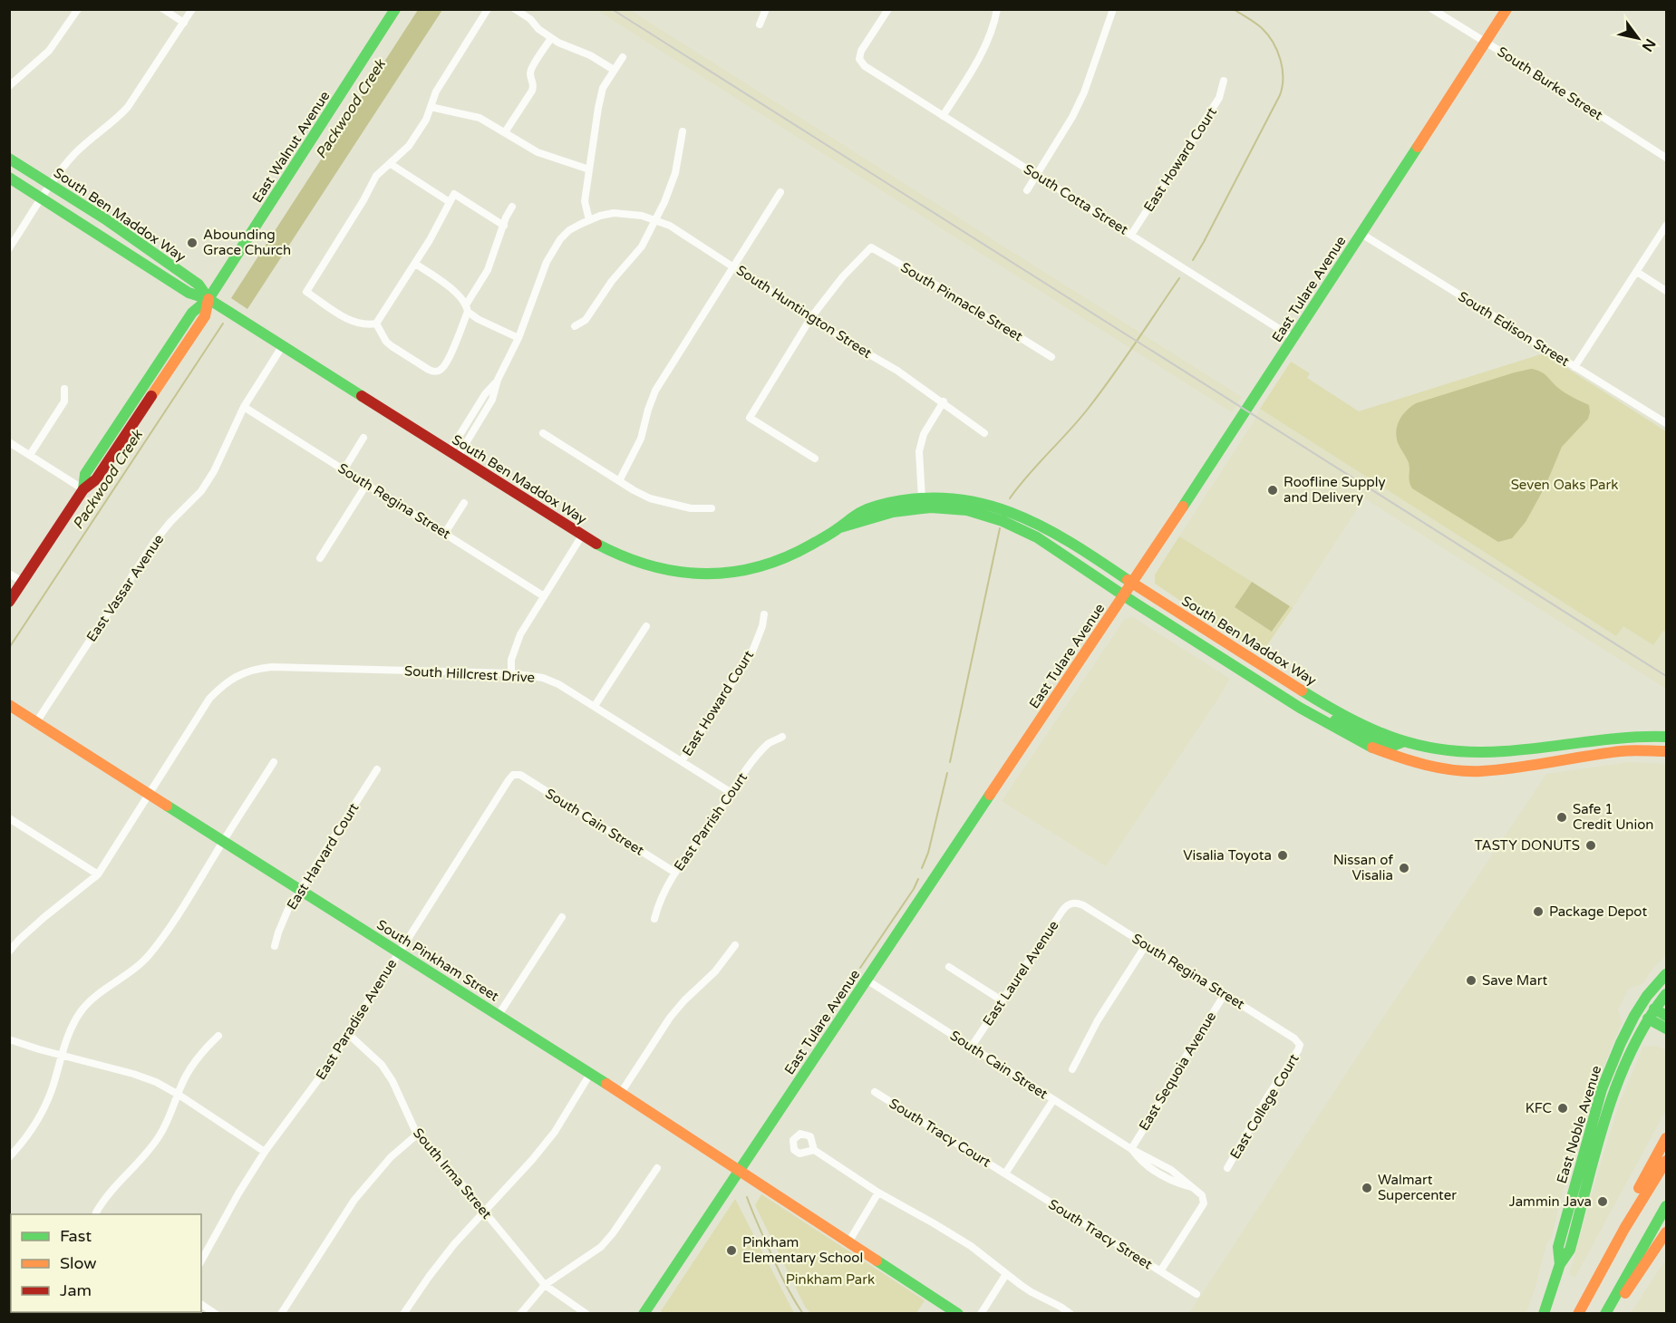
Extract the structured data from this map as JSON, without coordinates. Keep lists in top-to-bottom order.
{
  "streets": {
    "main road": [
      "East Walnut Avenue",
      "South Ben Maddox Way",
      "East Tulare Avenue",
      "South Pinkham Street",
      "East Noble Avenue"
    ],
    "street": [
      "South Burke Street",
      "East Howard Court",
      "South Cotta Street",
      "South Pinnacle Street",
      "South Huntington Street",
      "South Edison Street",
      "South Regina Street",
      "East Vassar Avenue",
      "South Hillcrest Drive",
      "South Cain Street",
      "East Parrish Court",
      "East Harvard Court",
      "East Laurel Avenue",
      "East Paradise Avenue",
      "East Sequoia Avenue",
      "East College Court",
      "South Tracy Court",
      "South Irma Street",
      "South Tracy Street"
    ]
  },
  "crossings": [
    ["South Burke Street", "East Tulare Avenue"],
    ["East Walnut Avenue", "South Ben Maddox Way"],
    ["East Howard Court", "South Cotta Street"],
    ["East Howard Court", "South Hillcrest Drive"],
    ["South Cotta Street", "East Tulare Avenue"],
    ["South Ben Maddox Way", "East Tulare Avenue"],
    ["South Ben Maddox Way", "East Vassar Avenue"],
    ["East Tulare Avenue", "South Edison Street"],
    ["East Tulare Avenue", "South Cain Street"],
    ["East Tulare Avenue", "South Pinkham Street"],
    ["South Pinnacle Street", "South Huntington Street"],
    ["South Regina Street", "East Vassar Avenue"],
    ["South Regina Street", "East Laurel Avenue"],
    ["South Regina Street", "East Sequoia Avenue"],
    ["South Regina Street", "East College Court"],
    ["East Vassar Avenue", "South Pinkham Street"],
    ["South Hillcrest Drive", "East Parrish Court"],
    ["South Hillcrest Drive", "South Pinkham Street"],
    ["South Cain Street", "East Parrish Court"],
    ["South Cain Street", "East Laurel Avenue"],
    ["South Cain Street", "East Paradise Avenue"],
    ["South Cain Street", "East Sequoia Avenue"],
    ["South Cain Street", "South Tracy Street"],
    ["East Harvard Court", "South Pinkham Street"],
    ["South Pinkham Street", "East Paradise Avenue"],
    ["East Paradise Avenue", "South Irma Street"],
    ["South Tracy Court", "South Tracy Street"]
  ],
  "water": ["Packwood Creek"],
  "parks": ["Seven Oaks Park", "Pinkham Park"],
  "places": [
    "Abounding Grace Church",
    "Roofline Supply and Delivery",
    "Safe 1 Credit Union",
    "TASTY DONUTS",
    "Visalia Toyota",
    "Nissan of Visalia",
    "Package Depot",
    "Save Mart",
    "KFC",
    "Walmart Supercenter",
    "Jammin Java",
    "Pinkham Elementary School"
  ],
  "legend": ["Fast", "Slow", "Jam"],
  "north": "bottom right"
}
